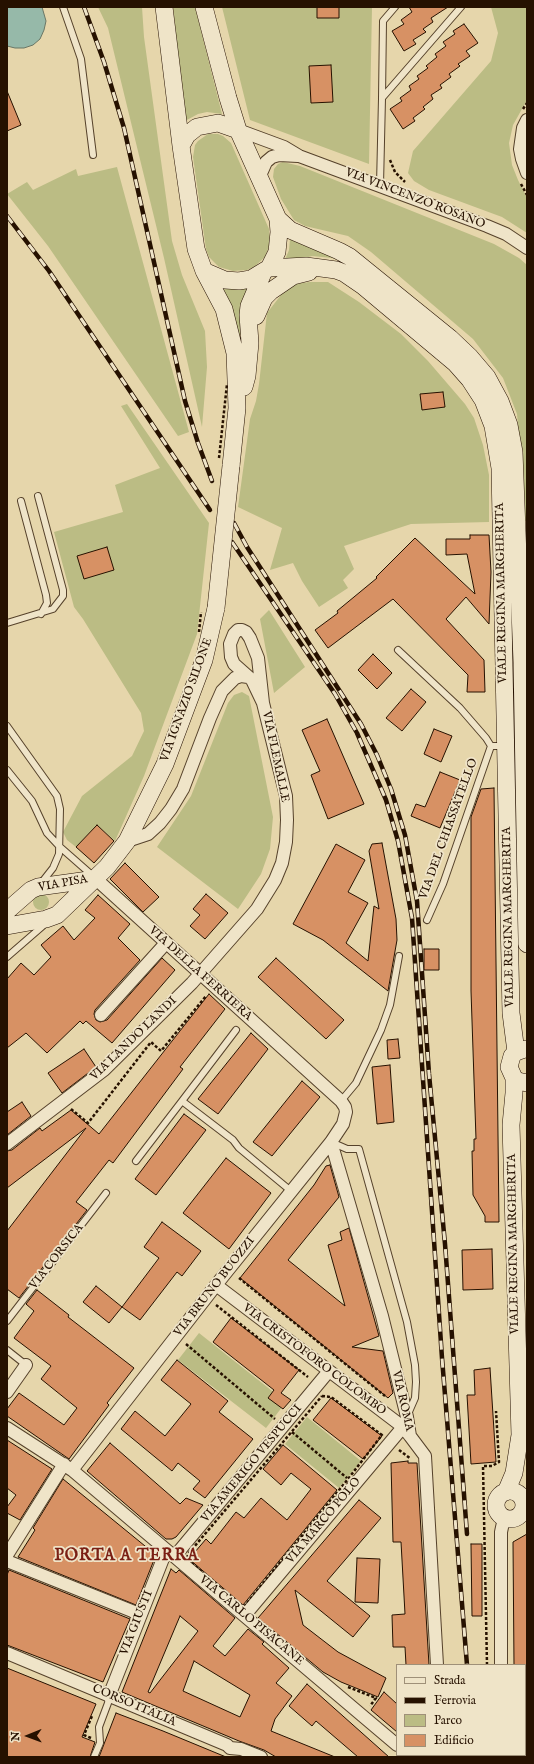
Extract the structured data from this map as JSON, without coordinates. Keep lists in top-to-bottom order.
{
  "streets": {
    "street": [
      "VIA VINCENZO ROSANO",
      "VIALE REGINA MARGHERITA",
      "VIA IGNAZIO SILONE",
      "VIA FLEMALLE",
      "VIA PISA",
      "VIA DELLA FERRIERA",
      "VIA LANDO LANDI",
      "VIA BRUNO BUOZZI",
      "VIA CRISTOFORO COLOMBO",
      "VIA ROMA",
      "VIA AMERIGO VESPUCCI",
      "VIA MARCO POLO",
      "VIA CARLO PISACANE",
      "VIA GIUSTI",
      "CORSO ITALIA"
    ],
    "lane": ["VIA DEL CHIASSATELLO", "VIA CORSICA"]
  },
  "crossings": [
    ["VIALE REGINA MARGHERITA", "VIA IGNAZIO SILONE"],
    ["VIALE REGINA MARGHERITA", "VIA DEL CHIASSATELLO"],
    ["VIA IGNAZIO SILONE", "VIA PISA"],
    ["VIA IGNAZIO SILONE", "VIA DELLA FERRIERA"],
    ["VIA FLEMALLE", "VIA DELLA FERRIERA"],
    ["VIA FLEMALLE", "VIA LANDO LANDI"],
    ["VIA PISA", "VIA DELLA FERRIERA"],
    ["VIA DELLA FERRIERA", "VIA LANDO LANDI"],
    ["VIA DELLA FERRIERA", "VIA BRUNO BUOZZI"],
    ["VIA BRUNO BUOZZI", "VIA CRISTOFORO COLOMBO"],
    ["VIA BRUNO BUOZZI", "VIA ROMA"],
    ["VIA BRUNO BUOZZI", "VIA CARLO PISACANE"],
    ["VIA CRISTOFORO COLOMBO", "VIA ROMA"],
    ["VIA CRISTOFORO COLOMBO", "VIA AMERIGO VESPUCCI"],
    ["VIA CRISTOFORO COLOMBO", "VIA MARCO POLO"],
    ["VIA ROMA", "VIA MARCO POLO"],
    ["VIA AMERIGO VESPUCCI", "VIA CARLO PISACANE"],
    ["VIA AMERIGO VESPUCCI", "VIA GIUSTI"],
    ["VIA MARCO POLO", "VIA CARLO PISACANE"],
    ["VIA CARLO PISACANE", "VIA GIUSTI"],
    ["VIA GIUSTI", "CORSO ITALIA"]
  ],
  "districts": ["PORTA A TERRA"],
  "legend": [
    "Strada",
    "Ferrovia",
    "Parco",
    "Edificio"
  ],
  "north": "left"
}
